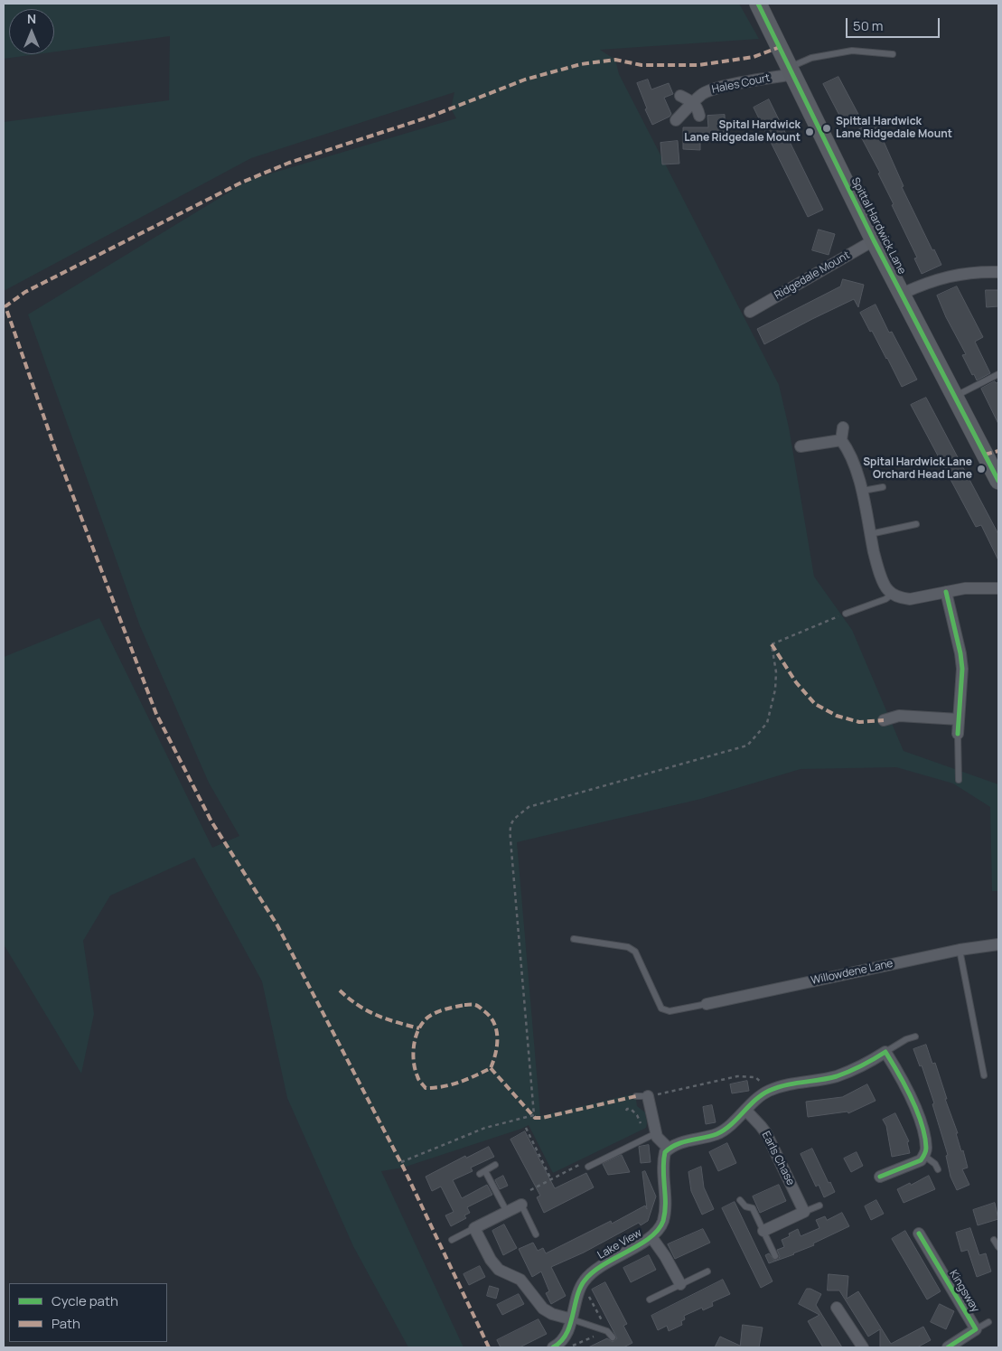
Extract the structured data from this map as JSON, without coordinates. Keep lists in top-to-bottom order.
{
  "streets": {
    "street": [
      "Hales Court",
      "Spittal Hardwick Lane",
      "Ridgedale Mount",
      "Willowdene Lane",
      "Earls Chase",
      "Lake View",
      "Kingsway"
    ]
  },
  "crossings": [
    ["Hales Court", "Spittal Hardwick Lane"],
    ["Spittal Hardwick Lane", "Ridgedale Mount"]
  ],
  "places": ["Spittal Hardwick Lane Ridgedale Mount", "Spital Hardwick Lane Ridgedale Mount", "Spital Hardwick Lane Orchard Head Lane"],
  "legend": ["Cycle path", "Path"],
  "scale_bar": "50 m",
  "north": "top"
}
